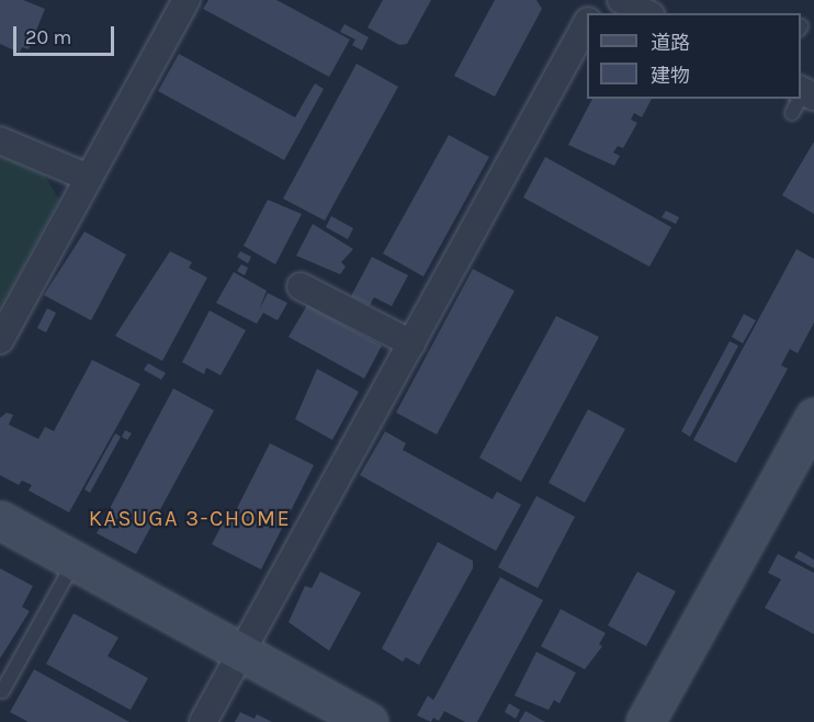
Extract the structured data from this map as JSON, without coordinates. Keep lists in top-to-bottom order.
{
  "districts": ["KASUGA 3-CHOME"],
  "legend": ["道路", "建物"],
  "scale_bar": "20 m"
}
